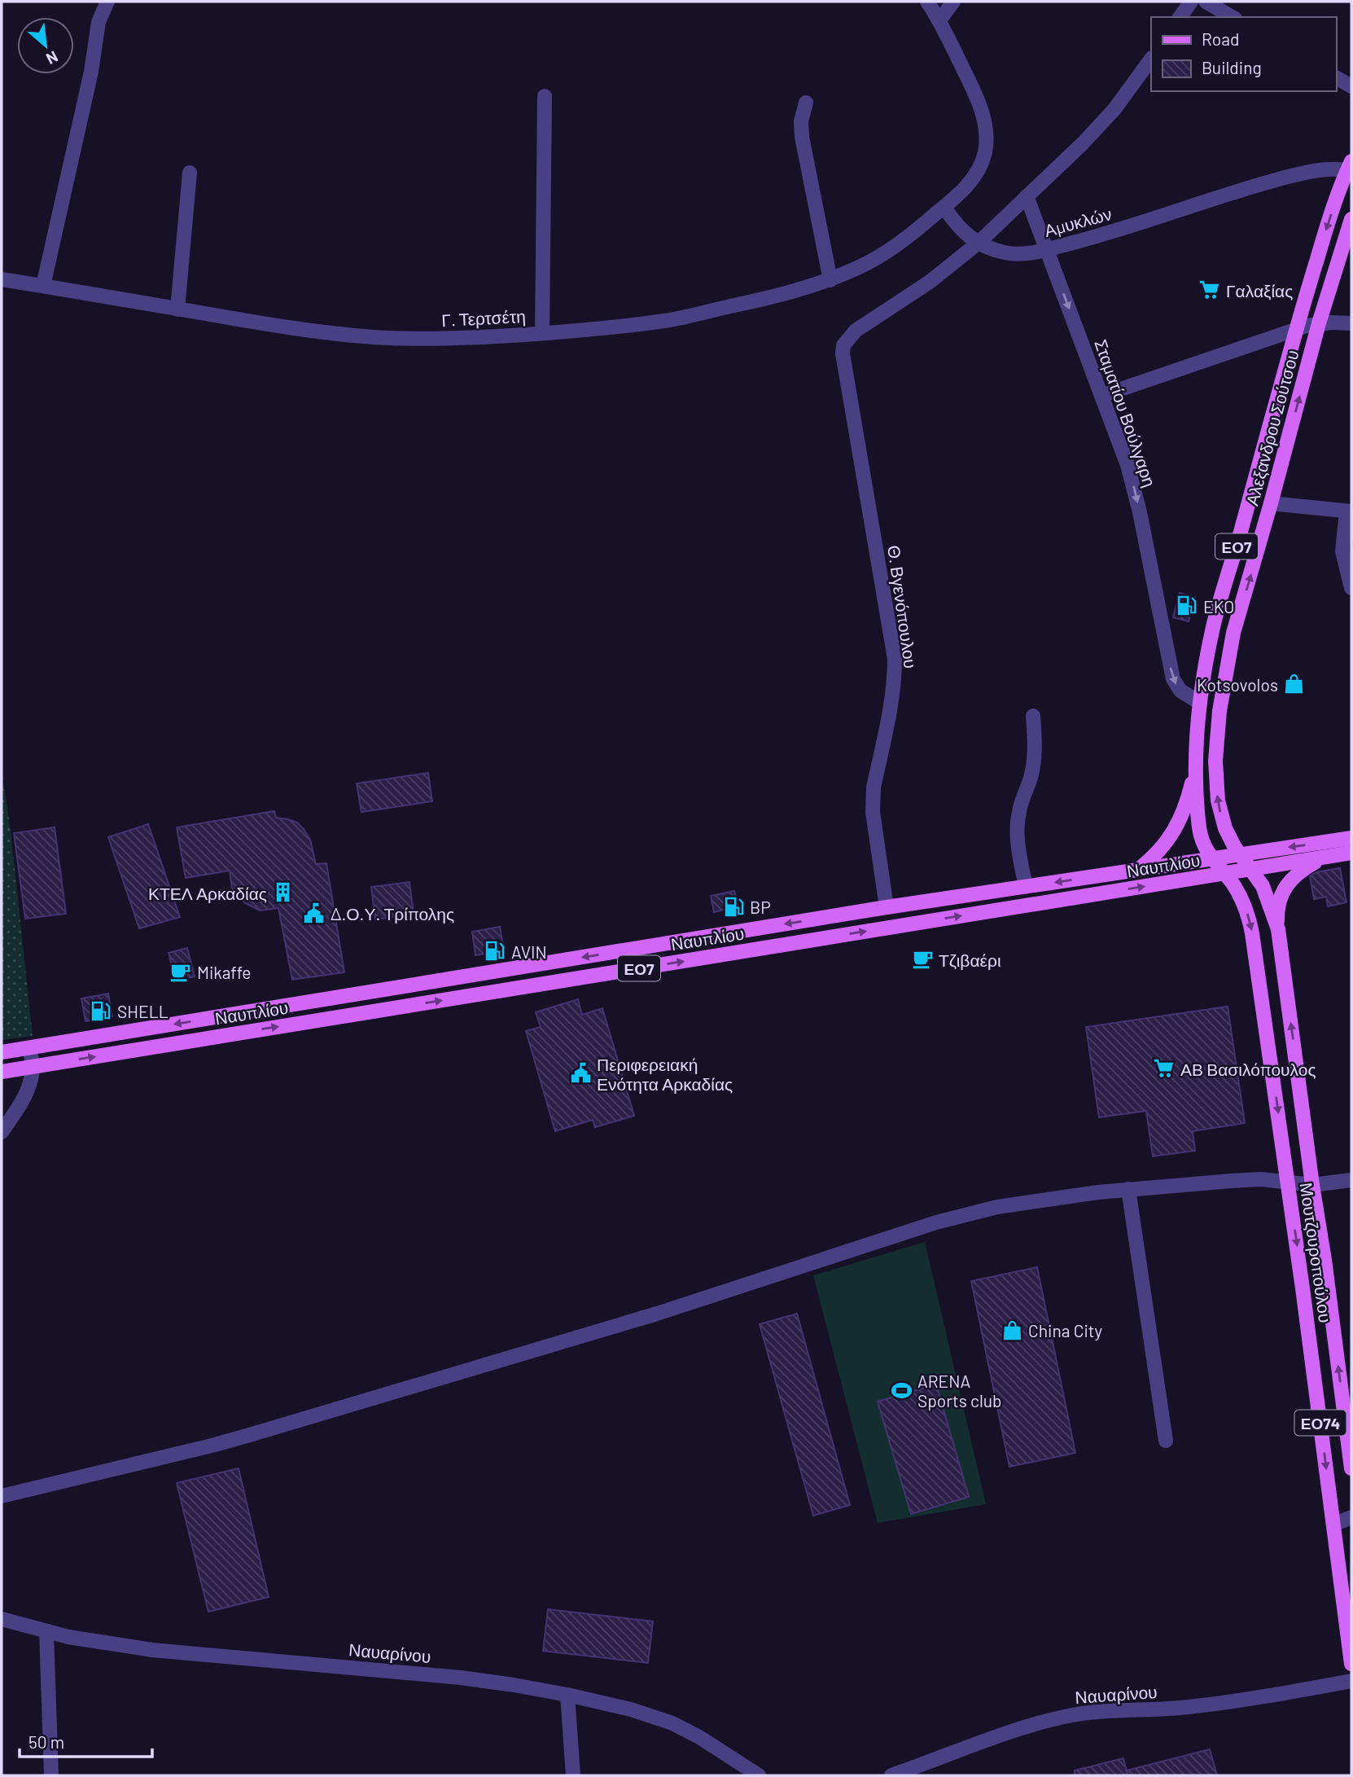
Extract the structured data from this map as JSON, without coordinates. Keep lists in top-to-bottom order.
{
  "streets": {
    "main road": [
      "Αλεξανδρου Σούτσου",
      "ΕΟ7",
      "Ναυπλίου",
      "Μουτζουροπούλου",
      "ΕΟ74"
    ],
    "street": [
      "Αμυκλών",
      "Γ. Τερτσέτη",
      "Σταματίου Βούλγαρη",
      "Θ. Βγενόπουλου",
      "Ναυαρίνου"
    ]
  },
  "crossings": [
    ["Αμυκλών", "Γ. Τερτσέτη"],
    ["Αμυκλών", "Σταματίου Βούλγαρη"],
    ["Αμυκλών", "Αλεξανδρου Σούτσου"],
    ["Αμυκλών", "Θ. Βγενόπουλου"],
    ["Σταματίου Βούλγαρη", "Αλεξανδρου Σούτσου"],
    ["Αλεξανδρου Σούτσου", "ΕΟ7"],
    ["Αλεξανδρου Σούτσου", "Ναυπλίου"],
    ["Αλεξανδρου Σούτσου", "Μουτζουροπούλου"],
    ["ΕΟ7", "Ναυπλίου"],
    ["Θ. Βγενόπουλου", "Ναυπλίου"],
    ["Ναυπλίου", "Μουτζουροπούλου"]
  ],
  "one_way": ["Σταματίου Βούλγαρη"],
  "places": {
    "supermarket": ["Γαλαξίας", "ΑΒ Βασιλόπουλος"],
    "fuel station": [
      "EKO",
      "BP",
      "AVIN",
      "SHELL"
    ],
    "shop": ["Kotsovolos", "China City"],
    "building": ["ΚΤΕΛ Αρκαδίας"],
    "public building": ["Δ.Ο.Υ. Τρίπολης", "Περιφερειακή Ενότητα Αρκαδίας"],
    "cafe": ["Τζιβαέρι", "Mikaffe"],
    "sports": ["ARENA Sports club"]
  },
  "legend": ["Road", "Building"],
  "scale_bar": "50 m",
  "north": "bottom right"
}
